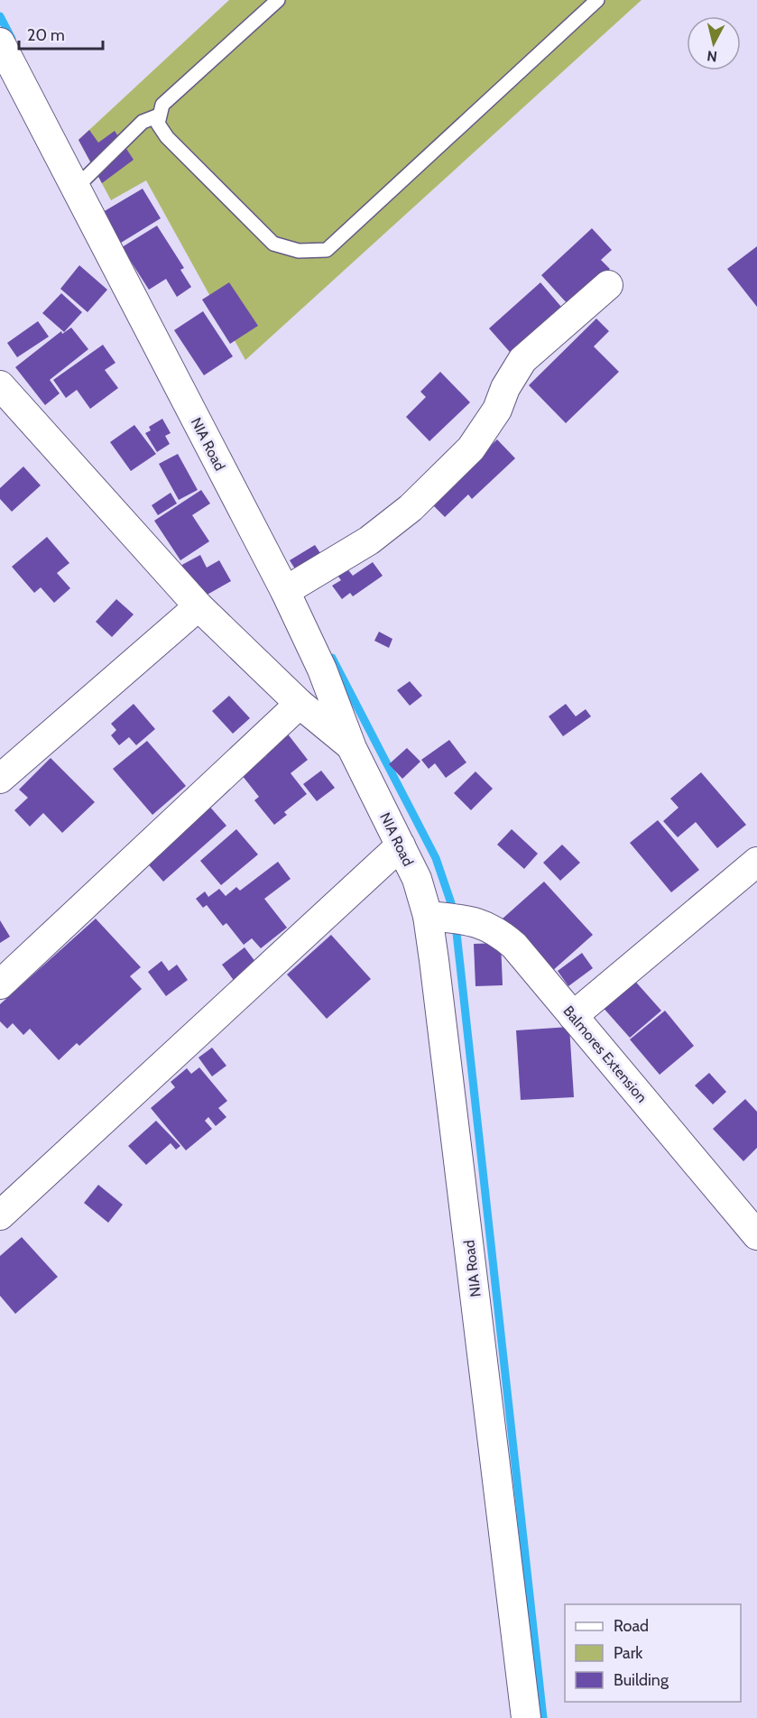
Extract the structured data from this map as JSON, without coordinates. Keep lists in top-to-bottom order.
{
  "streets": {
    "street": ["NIA Road", "Balmores Extension"]
  },
  "crossings": [
    ["NIA Road", "Balmores Extension"]
  ],
  "legend": ["Road", "Park", "Building"],
  "scale_bar": "20 m",
  "north": "bottom"
}
